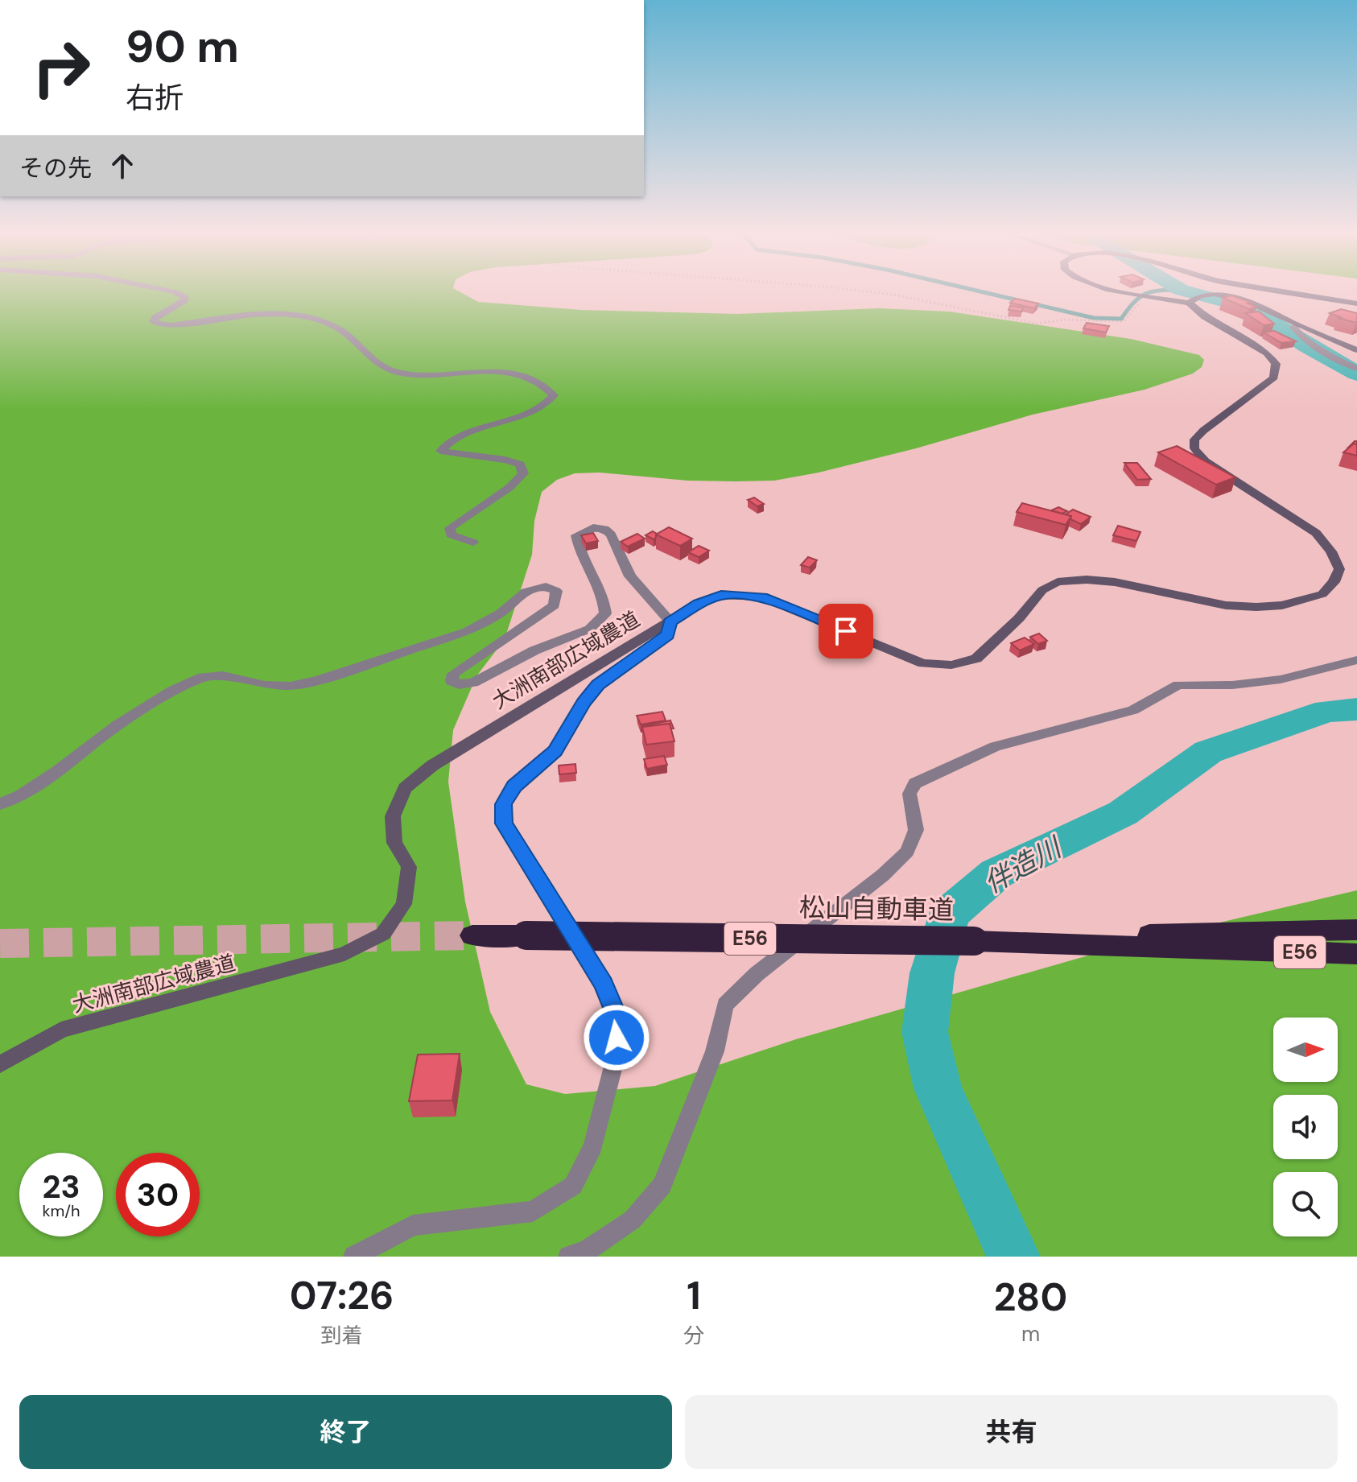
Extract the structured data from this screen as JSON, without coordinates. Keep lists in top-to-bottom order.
{
  "streets": {
    "highway": ["松山自動車道", "E56"],
    "street": ["大洲南部広域農道"]
  },
  "water": ["伴造川"],
  "north": "right",
  "page": {
    "turn": ["90 m", "右折"],
    "then": "その先",
    "speed": "23 km/h",
    "limit": "30",
    "eta": [
      "07:26",
      "到着",
      "1",
      "分",
      "280",
      "m"
    ],
    "buttons": ["終了", "共有"]
  }
}
